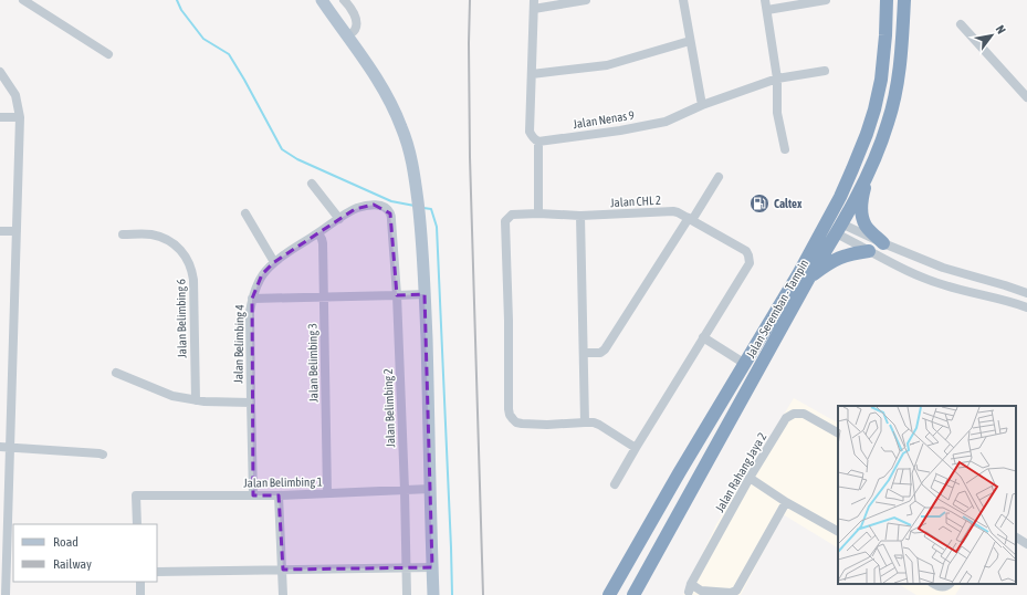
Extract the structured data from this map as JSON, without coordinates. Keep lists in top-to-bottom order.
{
  "streets": {
    "highway": ["Jalan Seremban - Tampin"],
    "street": [
      "Jalan Nenas 9",
      "Jalan CHL 2",
      "Jalan Belimbing 6",
      "Jalan Belimbing 4",
      "Jalan Belimbing 3",
      "Jalan Belimbing 2",
      "Jalan Rahang Jaya 2",
      "Jalan Belimbing 1"
    ]
  },
  "crossings": [
    ["Jalan Belimbing 4", "Jalan Belimbing 3"],
    ["Jalan Belimbing 4", "Jalan Belimbing 2"],
    ["Jalan Belimbing 4", "Jalan Belimbing 1"],
    ["Jalan Belimbing 3", "Jalan Belimbing 1"],
    ["Jalan Belimbing 2", "Jalan Belimbing 1"]
  ],
  "places": {
    "fuel station": ["Caltex"]
  },
  "legend": ["Road", "Railway"],
  "north": "top right"
}
